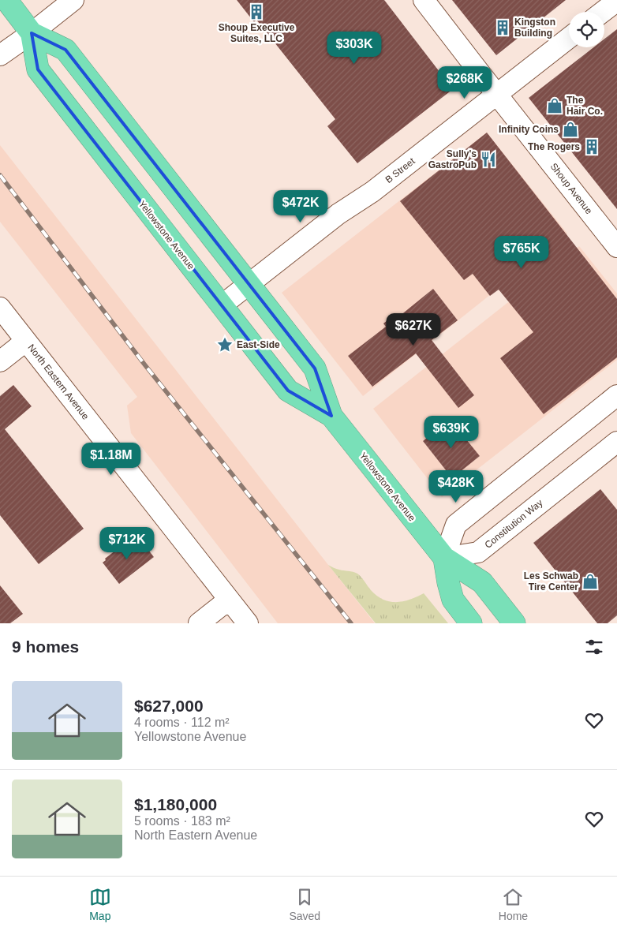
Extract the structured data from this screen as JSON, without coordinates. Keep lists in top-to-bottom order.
{
  "streets": {
    "highway": ["Yellowstone Avenue"],
    "street": [
      "B Street",
      "Shoup Avenue",
      "North Eastern Avenue",
      "Constitution Way"
    ]
  },
  "crossings": [
    ["B Street", "Shoup Avenue"],
    ["B Street", "Yellowstone Avenue"],
    ["Yellowstone Avenue", "Constitution Way"]
  ],
  "places": {
    "building": ["Shoup Executive Suites, LLC", "Kingston Building", "The Rogers"],
    "shop": ["The Hair Co.", "Infinity Coins", "Les Schwab Tire Center"],
    "restaurant": ["Sully's GastroPub"],
    "place": ["East-Side"]
  },
  "page": {
    "price": [
      "$303K",
      "$268K",
      "$472K",
      "$765K",
      "$627K",
      "$639K",
      "$1.18M",
      "$428K",
      "$712K"
    ],
    "heading": "9 homes",
    "list": [
      {
        "name": "$627,000",
        "note": "4 rooms · 112 m² · Yellowstone Avenue"
      },
      {
        "name": "$1,180,000",
        "note": "5 rooms · 183 m² · North Eastern Avenue"
      }
    ],
    "tabs": ["Map", "Saved", "Home"]
  }
}
